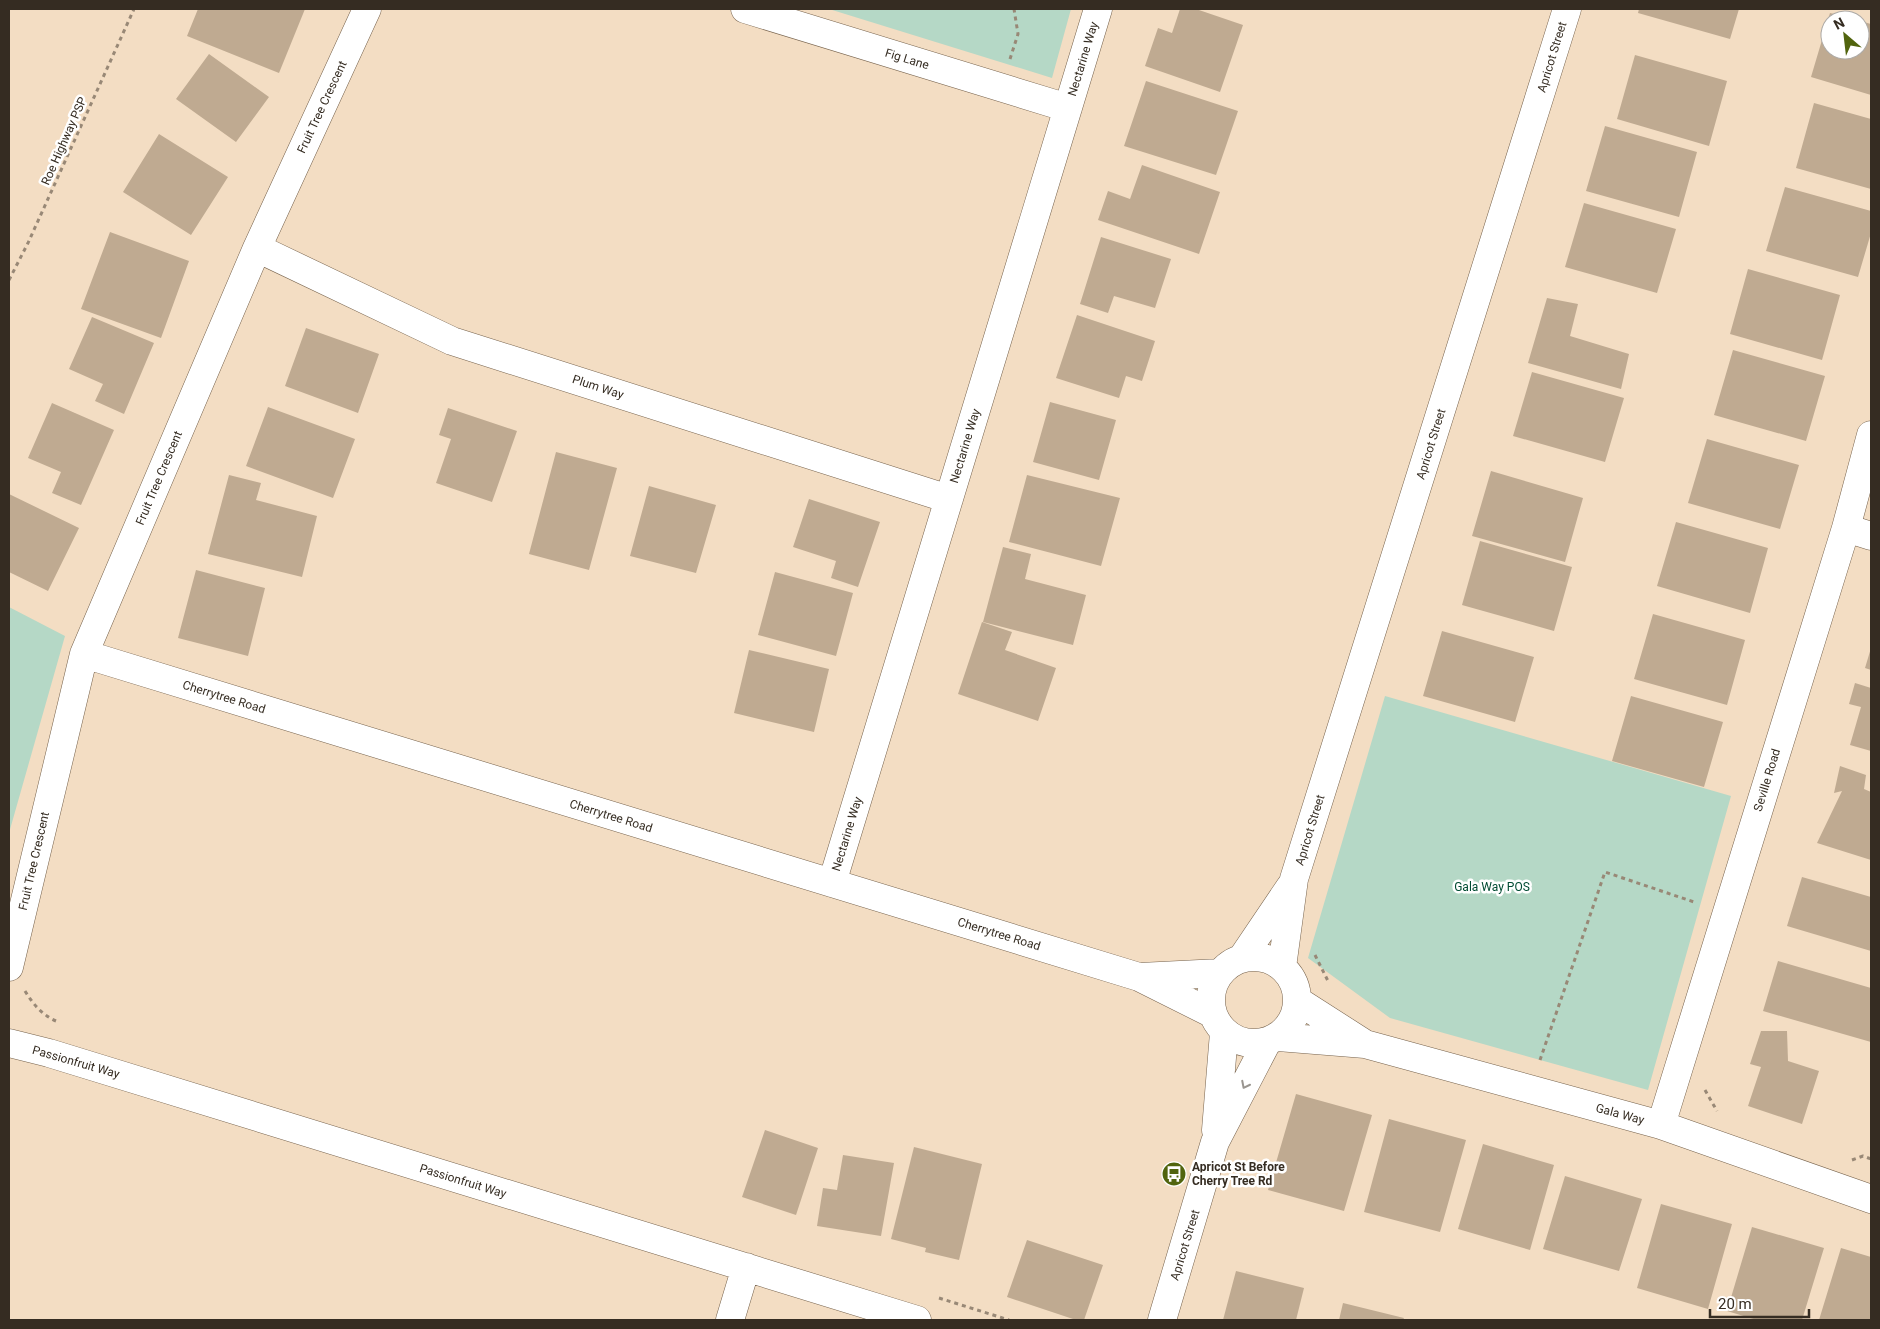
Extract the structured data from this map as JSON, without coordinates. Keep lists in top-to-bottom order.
{
  "streets": {
    "street": [
      "Apricot Street",
      "Fig Lane",
      "Nectarine Way",
      "Fruit Tree Crescent",
      "Plum Way",
      "Cherrytree Road",
      "Seville Road",
      "Passionfruit Way",
      "Gala Way"
    ],
    "path": ["Roe Highway PSP"]
  },
  "crossings": [
    ["Apricot Street", "Cherrytree Road"],
    ["Apricot Street", "Gala Way"],
    ["Fig Lane", "Nectarine Way"],
    ["Nectarine Way", "Plum Way"],
    ["Nectarine Way", "Cherrytree Road"],
    ["Fruit Tree Crescent", "Plum Way"],
    ["Fruit Tree Crescent", "Cherrytree Road"],
    ["Cherrytree Road", "Gala Way"],
    ["Seville Road", "Gala Way"]
  ],
  "parks": ["Gala Way POS"],
  "places": {
    "bus stop": ["Apricot St Before Cherry Tree Rd"]
  },
  "scale_bar": "20 m",
  "north": "top left"
}
